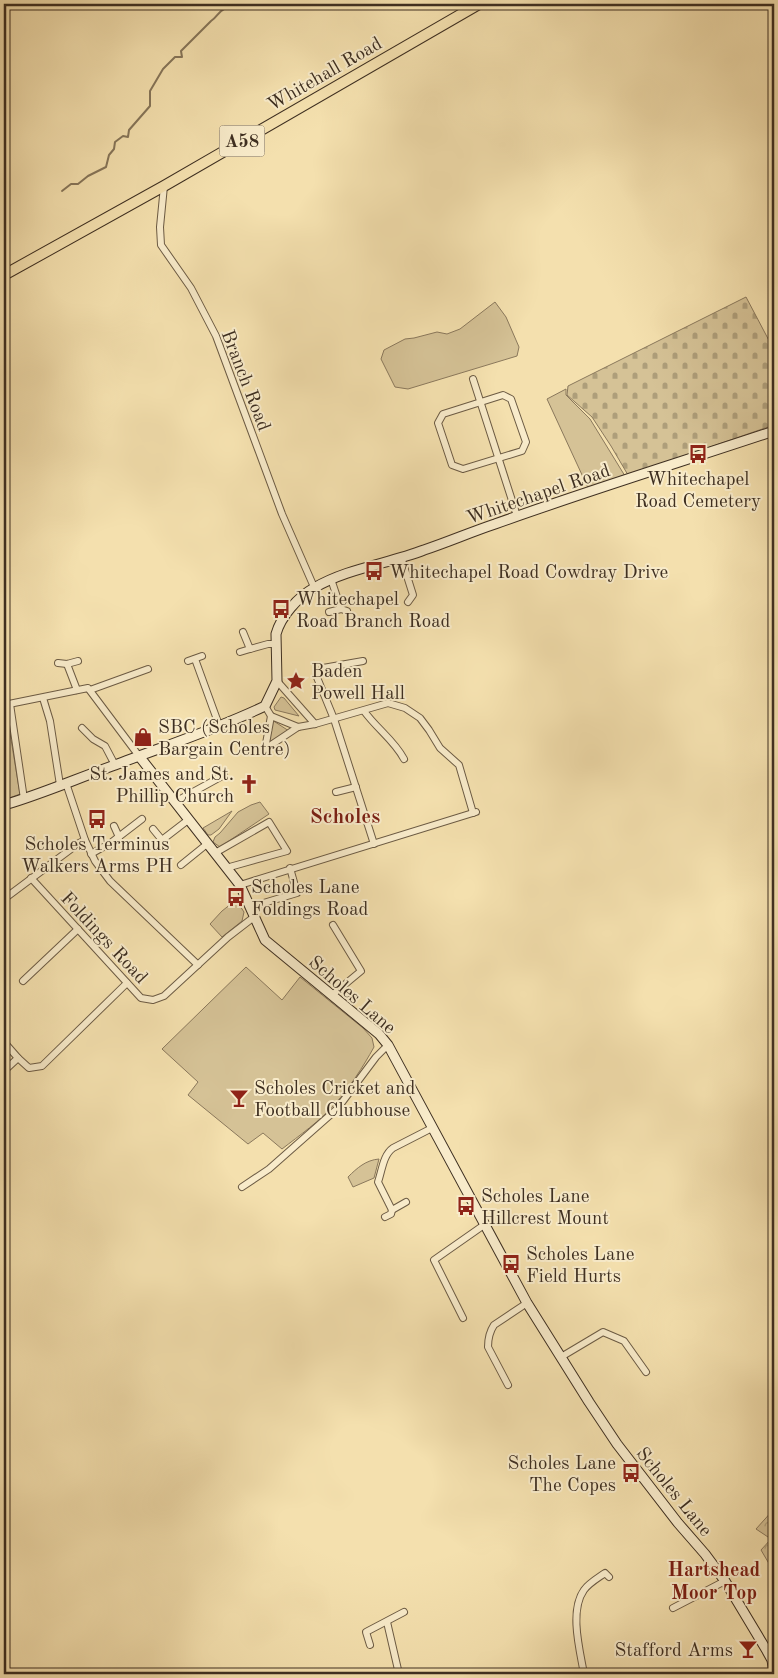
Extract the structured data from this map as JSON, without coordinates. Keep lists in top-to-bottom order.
{
  "streets": {
    "highway": ["Whitehall Road", "A58"],
    "main road": ["Whitechapel Road", "Scholes Lane"],
    "street": ["Branch Road", "Foldings Road"]
  },
  "crossings": [
    ["Whitehall Road", "Branch Road"],
    ["Branch Road", "Whitechapel Road"],
    ["Foldings Road", "Scholes Lane"]
  ],
  "districts": ["Scholes", "Hartshead Moor Top"],
  "places": {
    "bus stop": [
      "Whitechapel Road Cemetery",
      "Whitechapel Road Cowdray Drive",
      "Whitechapel Road Branch Road",
      "Scholes Terminus Walkers Arms PH",
      "Scholes Lane Foldings Road",
      "Scholes Lane Hillcrest Mount",
      "Scholes Lane Field Hurts",
      "Scholes Lane The Copes"
    ],
    "place": ["Baden Powell Hall"],
    "shop": ["SBC (Scholes Bargain Centre)"],
    "church": ["St. James and St. Phillip Church"],
    "bar": ["Scholes Cricket and Football Clubhouse", "Stafford Arms"]
  }
}
